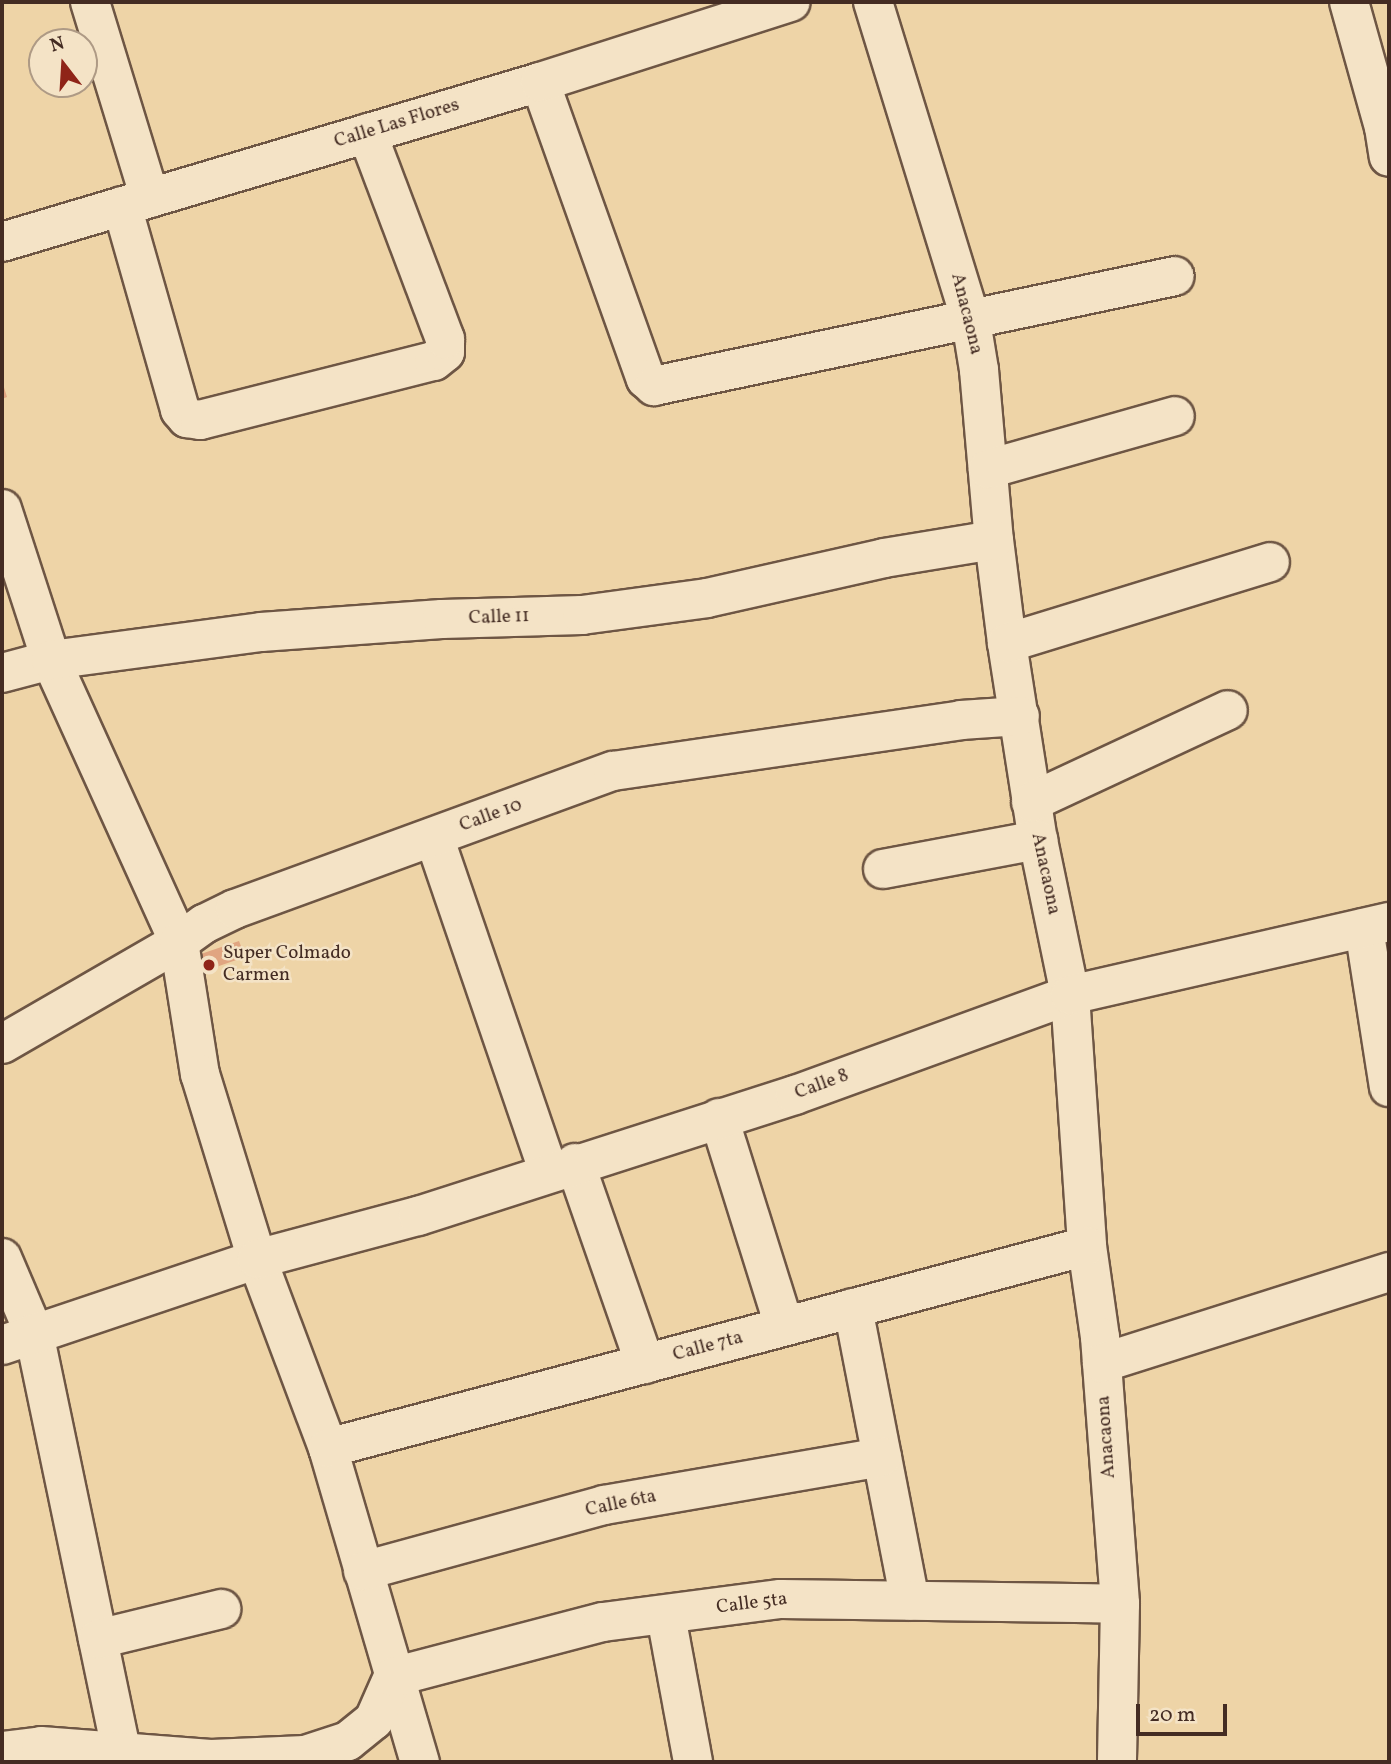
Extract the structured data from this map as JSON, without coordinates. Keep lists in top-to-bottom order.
{
  "streets": {
    "street": [
      "Calle Las Flores",
      "Anacaona",
      "Calle 11",
      "Calle 10",
      "Calle 8",
      "Calle 7ta",
      "Calle 6ta",
      "Calle 5ta"
    ]
  },
  "crossings": [
    ["Anacaona", "Calle 11"],
    ["Anacaona", "Calle 10"],
    ["Anacaona", "Calle 8"],
    ["Anacaona", "Calle 7ta"],
    ["Anacaona", "Calle 5ta"]
  ],
  "places": ["Super Colmado Carmen"],
  "scale_bar": "20 m",
  "north": "top"
}
